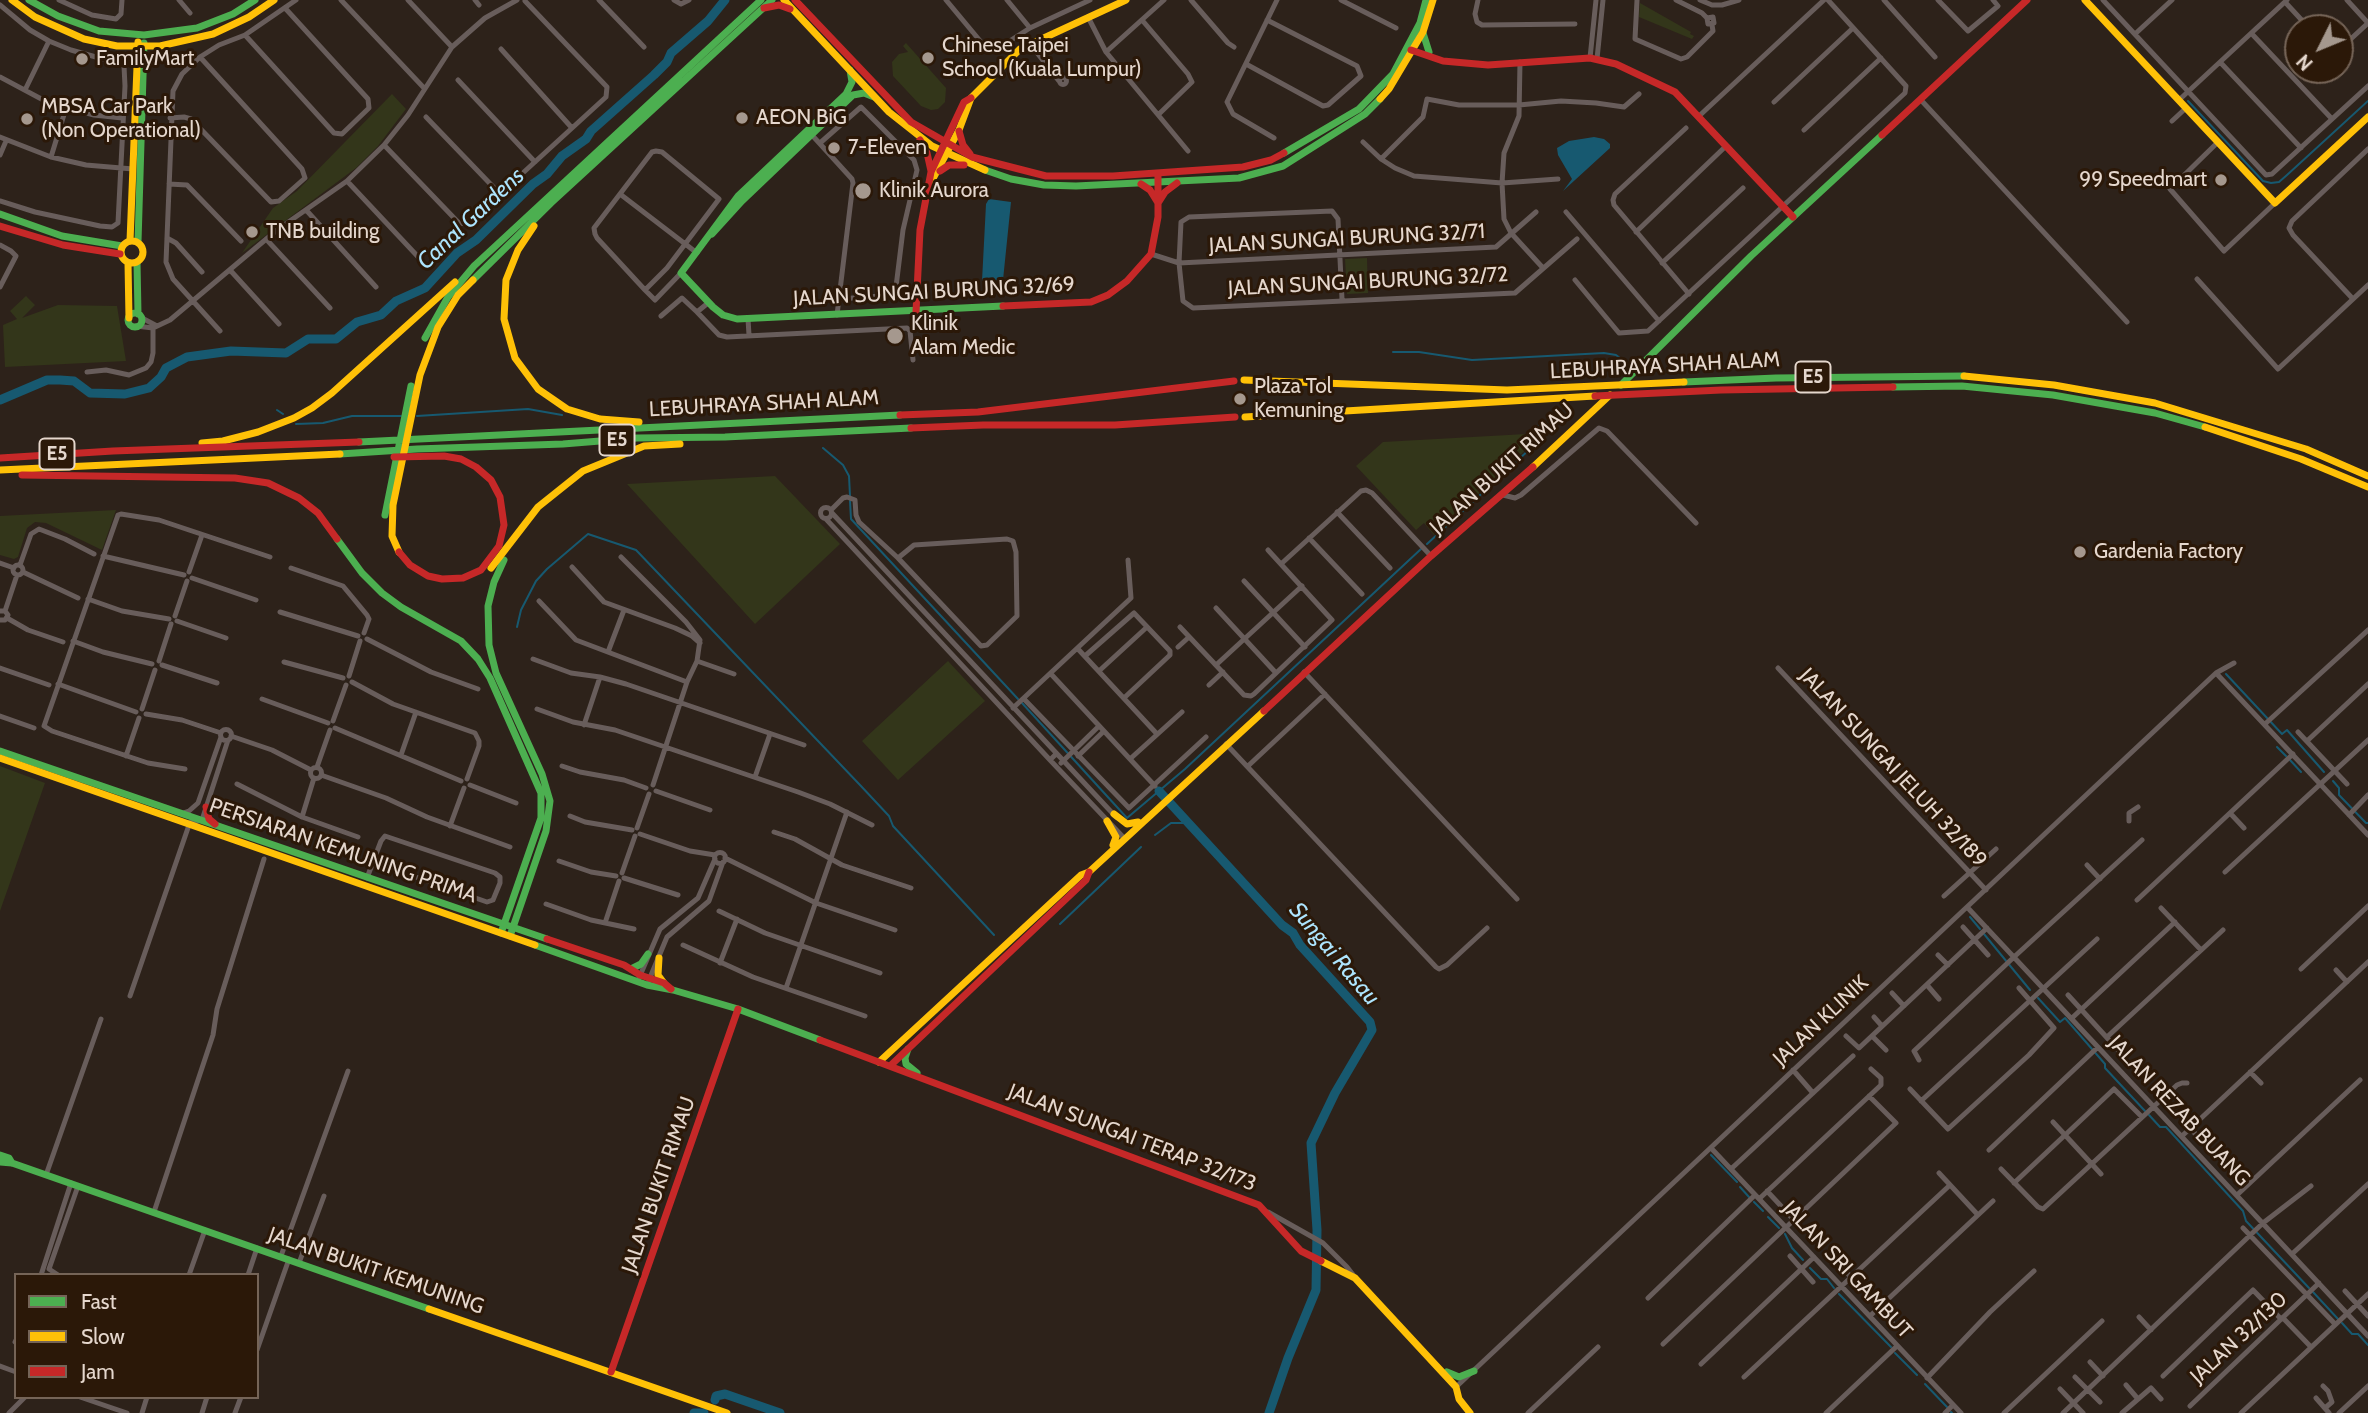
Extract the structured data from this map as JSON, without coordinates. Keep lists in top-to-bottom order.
{
  "streets": {
    "main road": [
      "JALAN SUNGAI BURUNG 32/69",
      "LEBUHRAYA SHAH ALAM",
      "E5",
      "JALAN BUKIT RIMAU",
      "PERSIARAN KEMUNING PRIMA",
      "JALAN SUNGAI TERAP 32/173",
      "JALAN BUKIT KEMUNING"
    ],
    "street": [
      "JALAN SUNGAI BURUNG 32/71",
      "JALAN SUNGAI BURUNG 32/72",
      "JALAN SUNGAI JELUH 32/189",
      "JALAN KLINIK",
      "JALAN REZAB BUANG",
      "JALAN SRI GAMBUT",
      "JALAN 32/130"
    ]
  },
  "crossings": [
    ["JALAN SUNGAI BURUNG 32/71", "JALAN SUNGAI BURUNG 32/72"],
    ["JALAN BUKIT RIMAU", "PERSIARAN KEMUNING PRIMA"],
    ["JALAN BUKIT RIMAU", "JALAN SUNGAI TERAP 32/173"],
    ["JALAN BUKIT RIMAU", "JALAN BUKIT KEMUNING"],
    ["JALAN SUNGAI JELUH 32/189", "JALAN KLINIK"],
    ["PERSIARAN KEMUNING PRIMA", "JALAN SUNGAI TERAP 32/173"],
    ["JALAN KLINIK", "JALAN REZAB BUANG"],
    ["JALAN KLINIK", "JALAN SUNGAI TERAP 32/173"],
    ["JALAN KLINIK", "JALAN SRI GAMBUT"],
    ["JALAN REZAB BUANG", "JALAN 32/130"]
  ],
  "water": ["Canal Gardens", "Sungai Rasau"],
  "places": [
    "Chinese Taipei School (Kuala Lumpur)",
    "FamilyMart",
    "AEON BiG",
    "MBSA Car Park (Non Operational)",
    "7-Eleven",
    "99 Speedmart",
    "Klinik Aurora",
    "TNB building",
    "Klinik Alam Medic",
    "Plaza Tol Kemuning",
    "Gardenia Factory"
  ],
  "legend": ["Fast", "Slow", "Jam"],
  "north": "bottom left"
}
